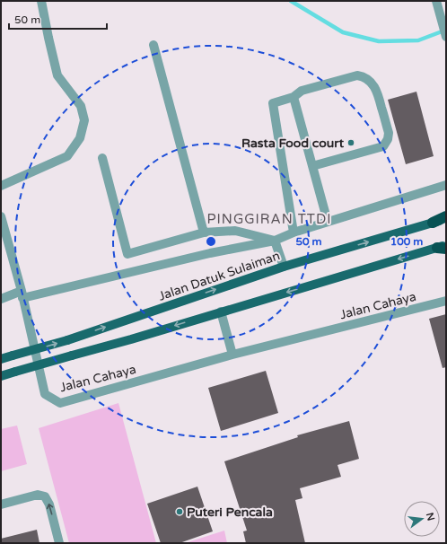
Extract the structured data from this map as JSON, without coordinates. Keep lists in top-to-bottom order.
{
  "streets": {
    "main road": ["Jalan Datuk Sulaiman"],
    "street": ["Jalan Cahaya"]
  },
  "districts": ["PINGGIRAN TTDI"],
  "places": ["Rasta Food court", "Puteri Pencala"],
  "scale_bar": "50 m",
  "north": "right",
  "rings": ["50 m", "100 m"]
}
